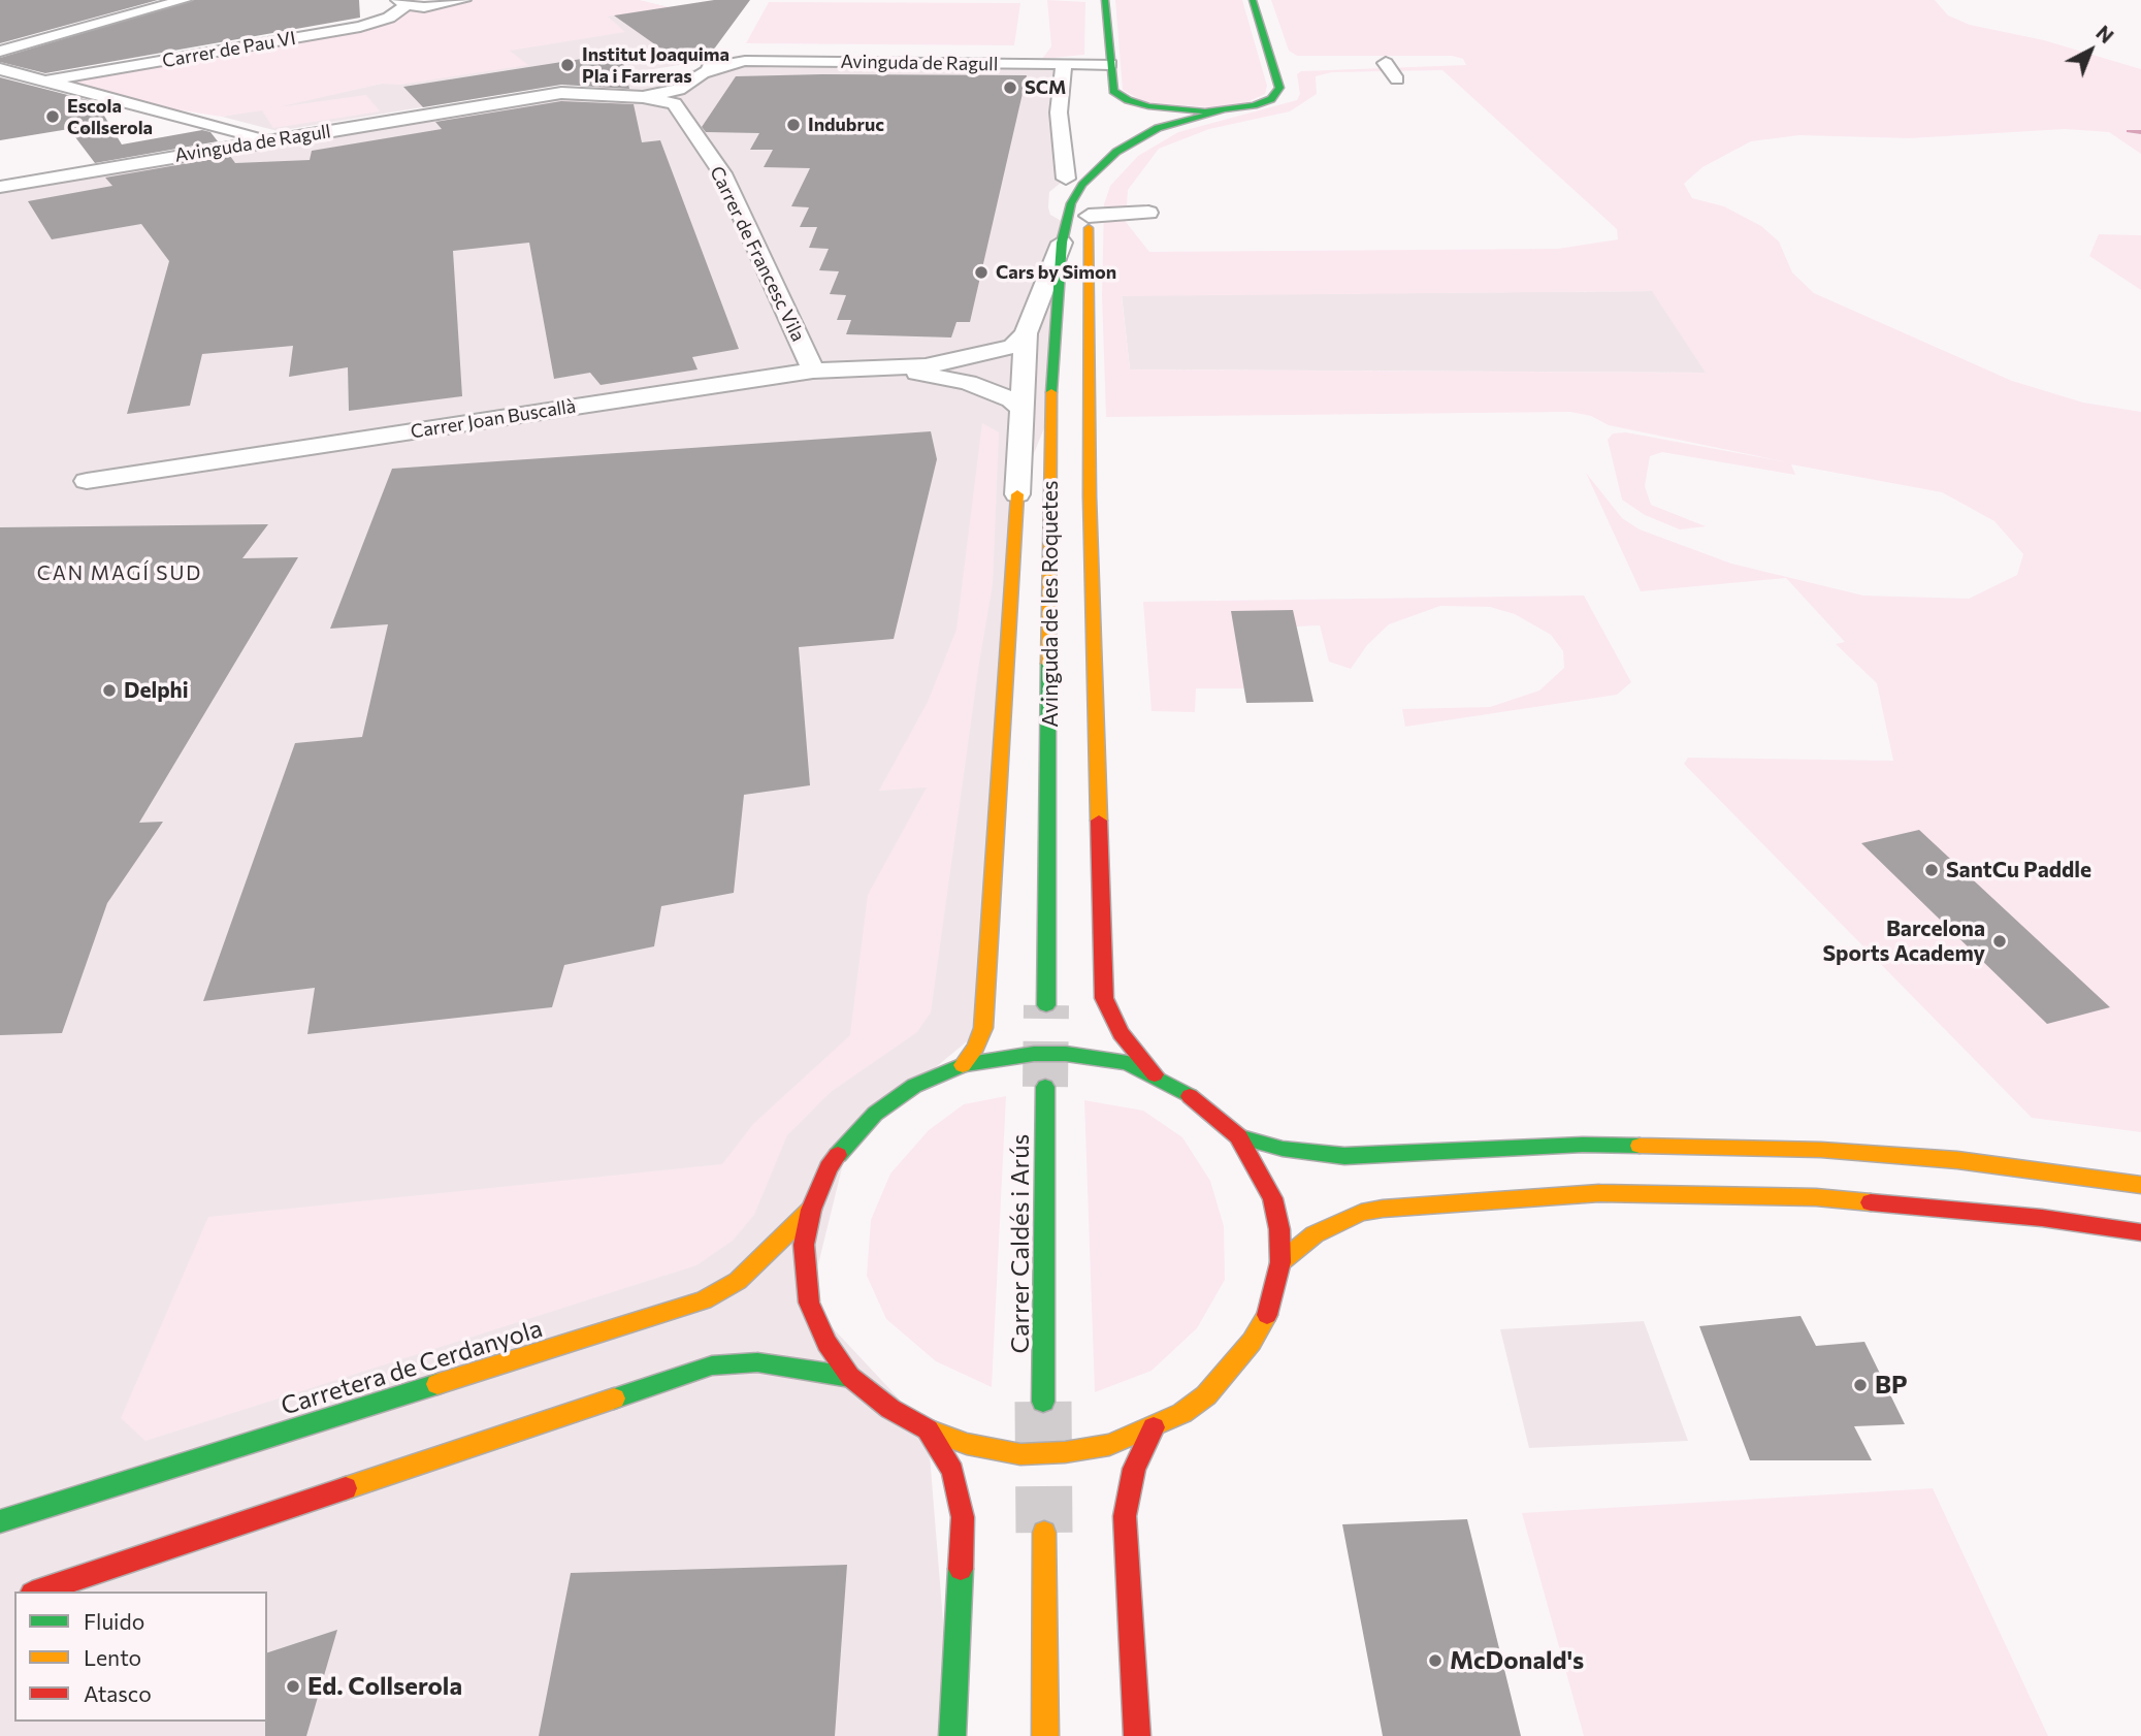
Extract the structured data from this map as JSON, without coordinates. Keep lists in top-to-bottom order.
{
  "streets": {
    "main road": ["Avinguda de les Roquetes", "Carrer Caldés i Arús", "Carretera de Cerdanyola"],
    "street": [
      "Carrer de Pau VI",
      "Avinguda de Ragull",
      "Carrer de Francesc Vila",
      "Carrer Joan Buscallà"
    ]
  },
  "crossings": [
    ["Avinguda de Ragull", "Carrer de Francesc Vila"],
    ["Avinguda de Ragull", "Avinguda de les Roquetes"],
    ["Carrer de Francesc Vila", "Carrer Joan Buscallà"]
  ],
  "districts": ["CAN MAGÍ SUD"],
  "places": [
    "Institut Joaquima Pla i Farreras",
    "SCM",
    "Escola Collserola",
    "Indubruc",
    "Cars by Simon",
    "Delphi",
    "SantCu Paddle",
    "Barcelona Sports Academy",
    "BP",
    "McDonald's",
    "Ed. Collserola"
  ],
  "legend": ["Fluido", "Lento", "Atasco"],
  "north": "top right"
}
